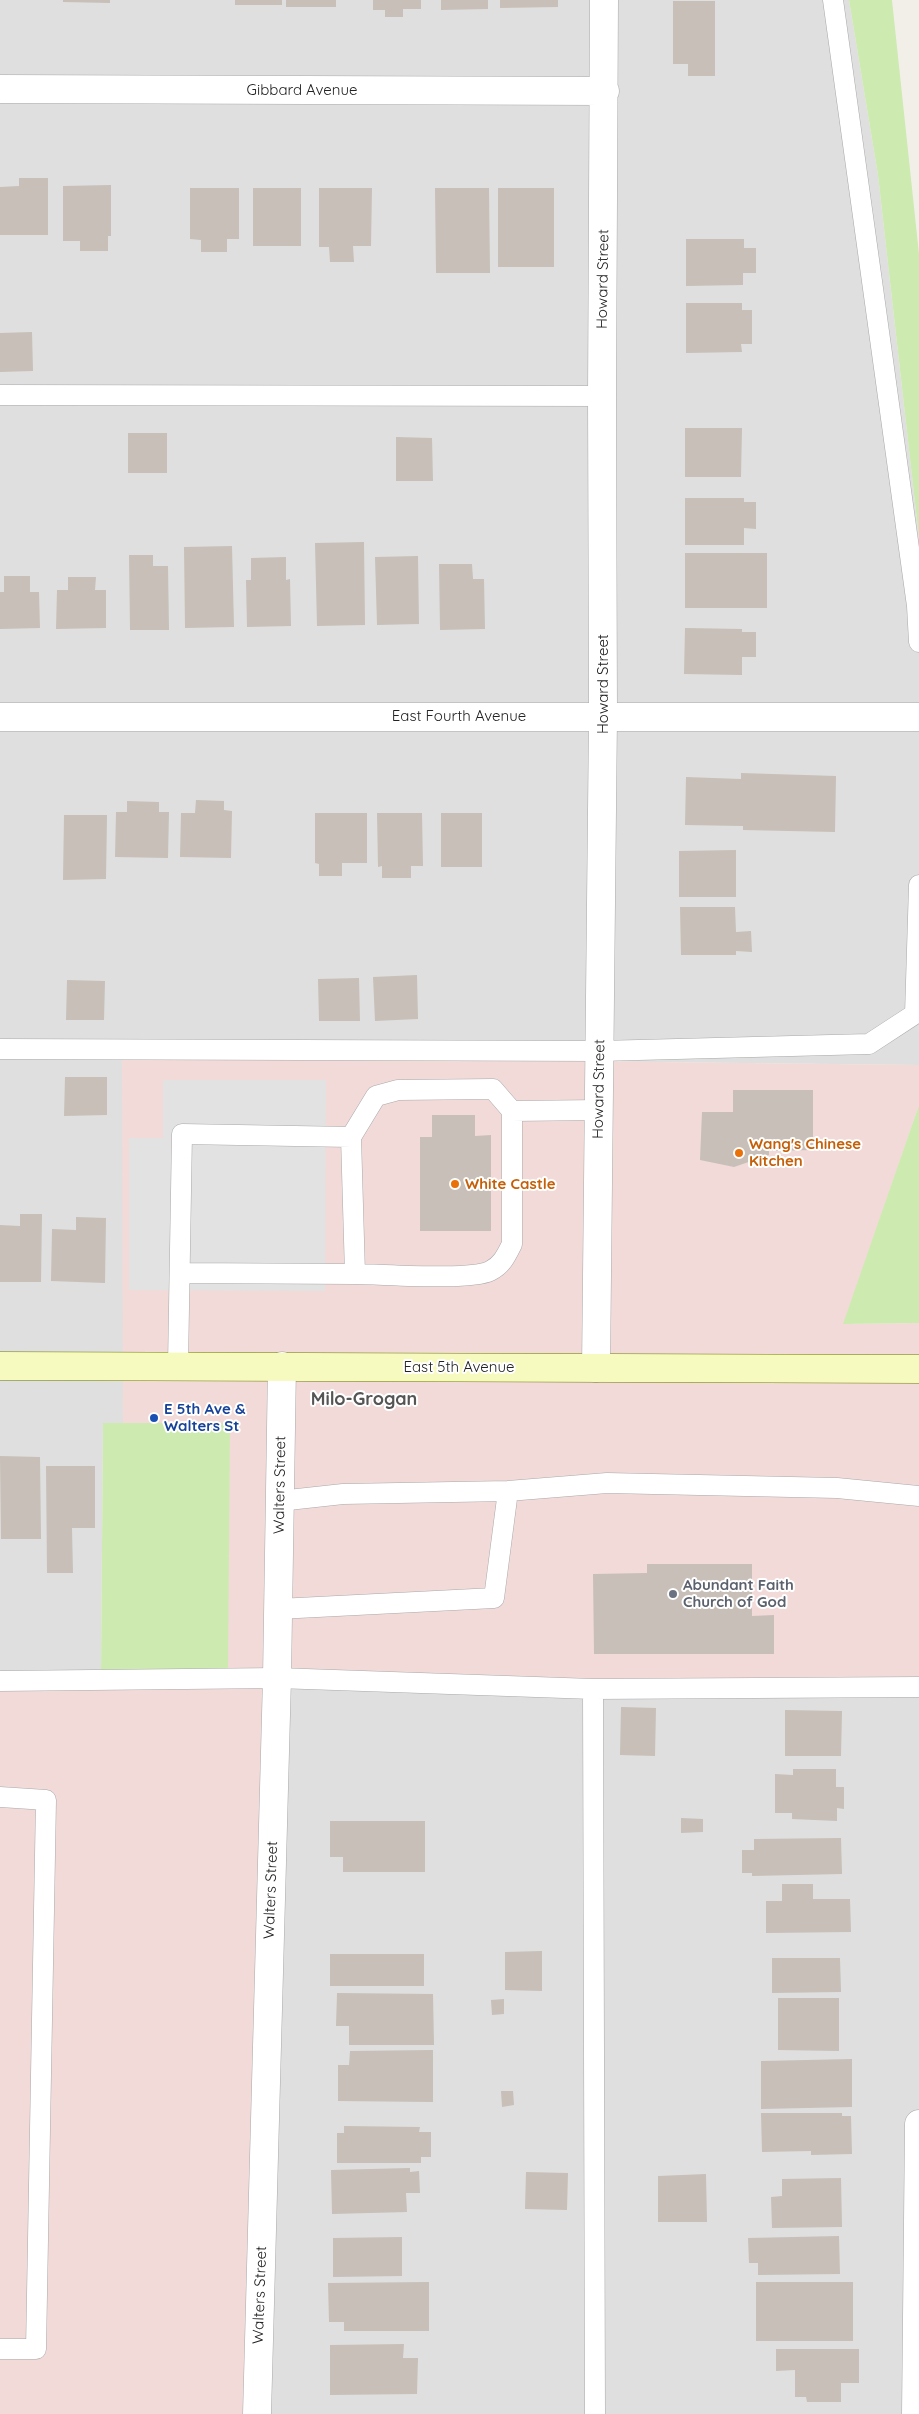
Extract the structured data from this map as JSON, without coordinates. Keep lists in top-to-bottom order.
{
  "streets": {
    "main road": ["East 5th Avenue"],
    "street": [
      "Gibbard Avenue",
      "Howard Street",
      "East Fourth Avenue",
      "Walters Street"
    ]
  },
  "crossings": [
    ["Gibbard Avenue", "Howard Street"],
    ["Howard Street", "East Fourth Avenue"],
    ["Howard Street", "East 5th Avenue"],
    ["East 5th Avenue", "Walters Street"]
  ],
  "districts": ["Milo-Grogan"],
  "places": [
    "Wang's Chinese Kitchen",
    "White Castle",
    "E 5th Ave & Walters St",
    "Abundant Faith Church of God"
  ]
}
